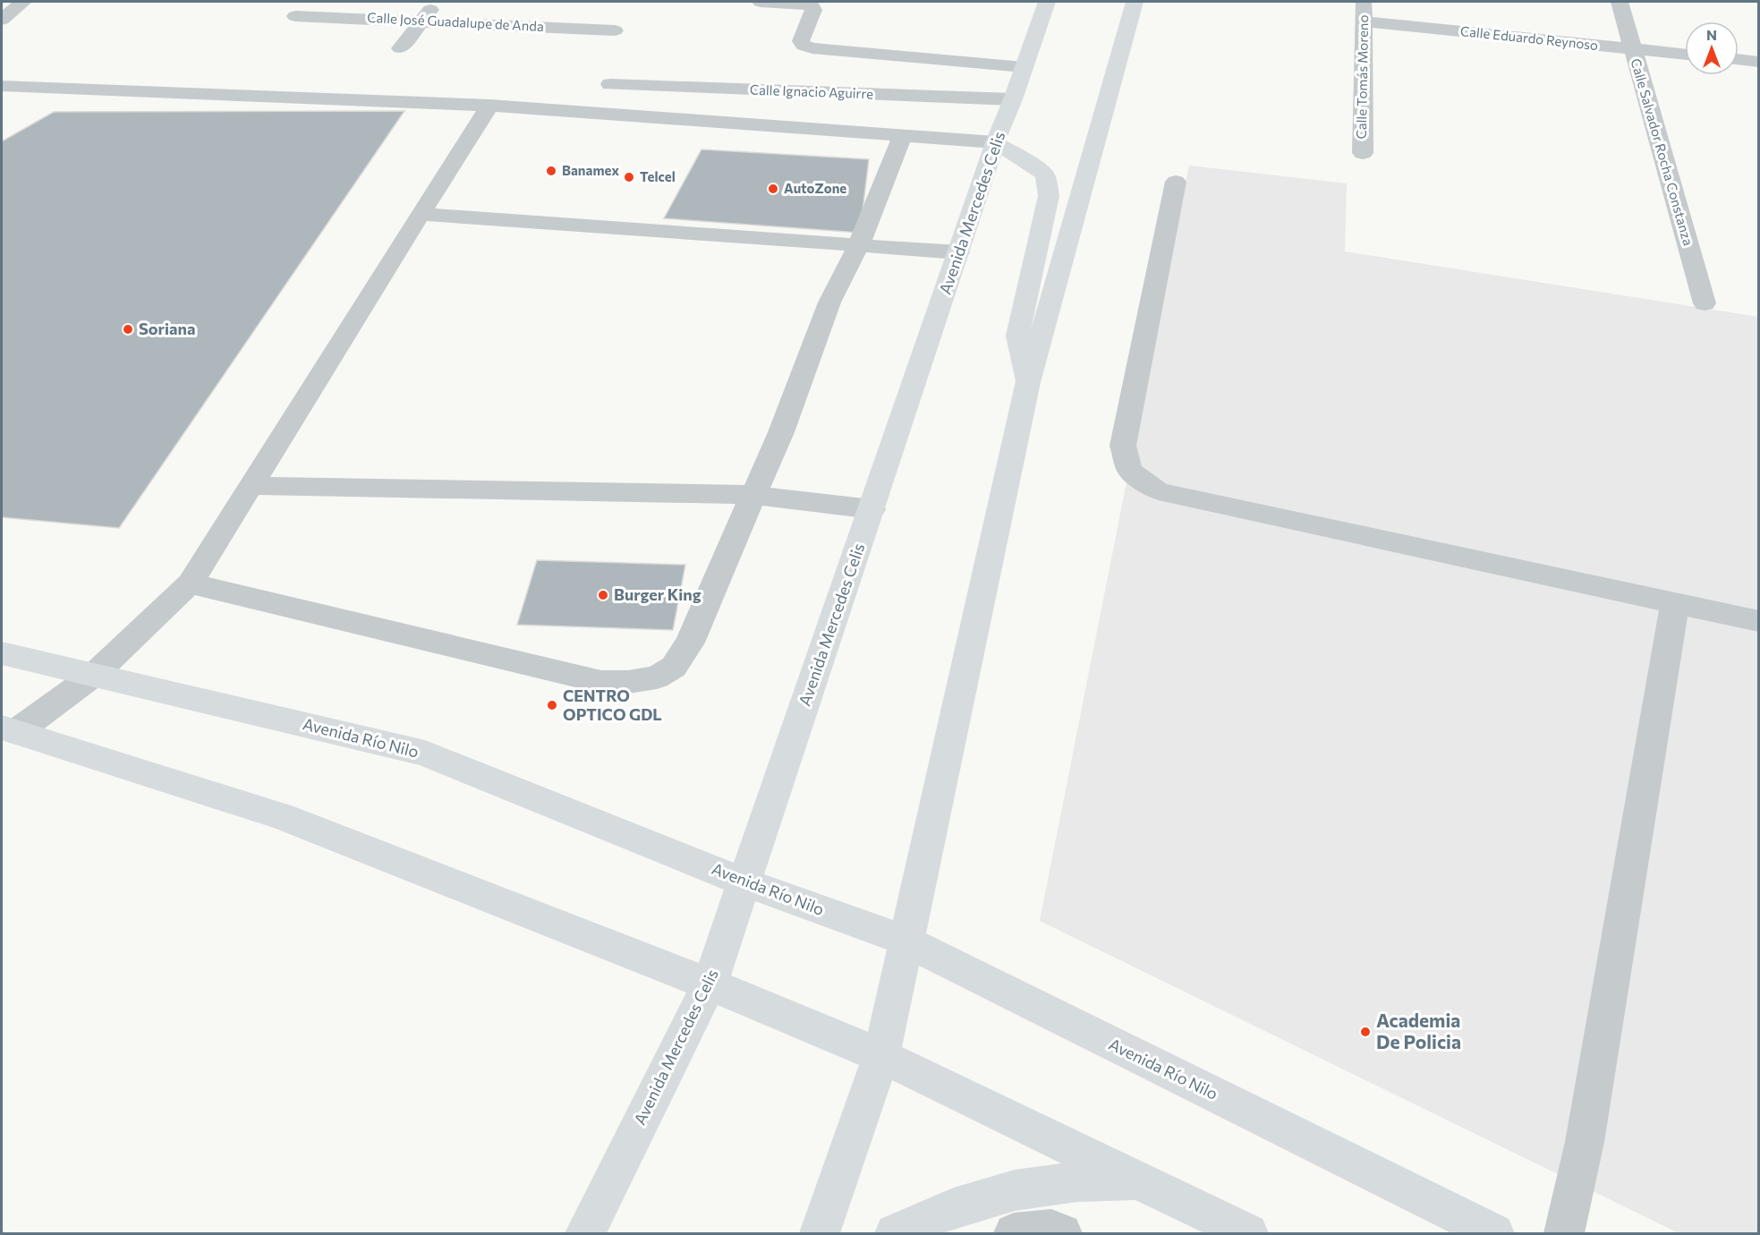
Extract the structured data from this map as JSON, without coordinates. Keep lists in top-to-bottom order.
{
  "streets": {
    "main road": ["Avenida Mercedes Celis", "Avenida Río Nilo"],
    "street": [
      "Calle José Guadalupe de Anda",
      "Calle Eduardo Reynoso",
      "Calle Tomás Moreno",
      "Calle Ignacio Aguirre",
      "Calle Salvador Rocha Constanza"
    ]
  },
  "crossings": [
    ["Calle Eduardo Reynoso", "Calle Tomás Moreno"],
    ["Calle Eduardo Reynoso", "Calle Salvador Rocha Constanza"],
    ["Calle Ignacio Aguirre", "Avenida Mercedes Celis"],
    ["Avenida Mercedes Celis", "Avenida Río Nilo"]
  ],
  "places": [
    "Banamex",
    "Telcel",
    "AutoZone",
    "Soriana",
    "Burger King",
    "CENTRO OPTICO GDL",
    "Academia De Policia"
  ],
  "north": "top"
}
